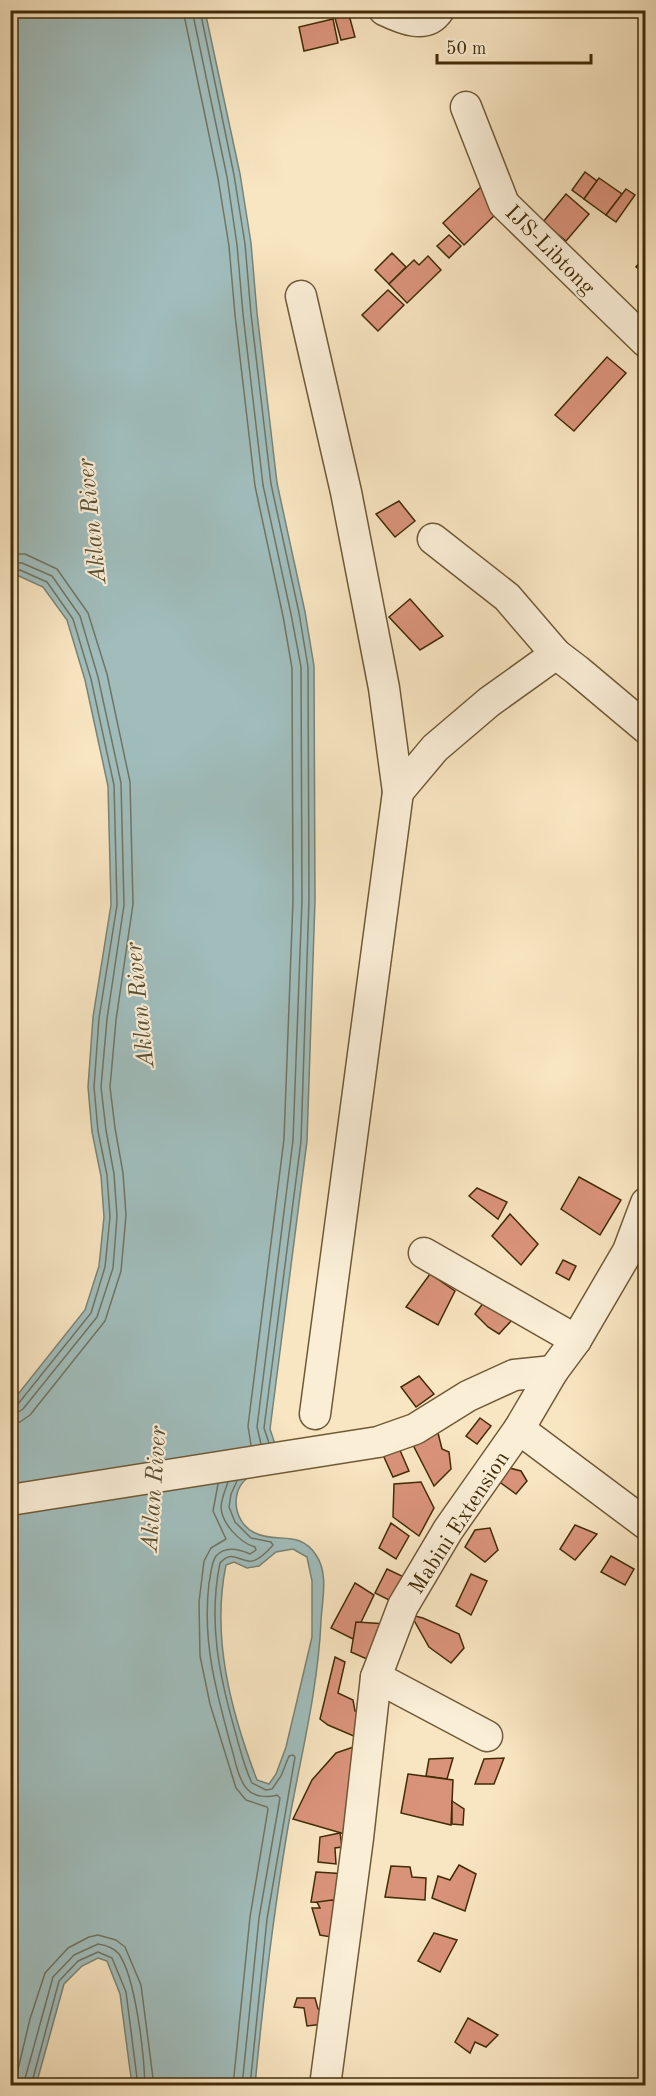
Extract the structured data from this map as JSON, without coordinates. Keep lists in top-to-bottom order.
{
  "streets": {
    "street": ["IJS-Libtong", "Mabini Extension"]
  },
  "water": ["Aklan River"],
  "scale_bar": "50 m"
}
